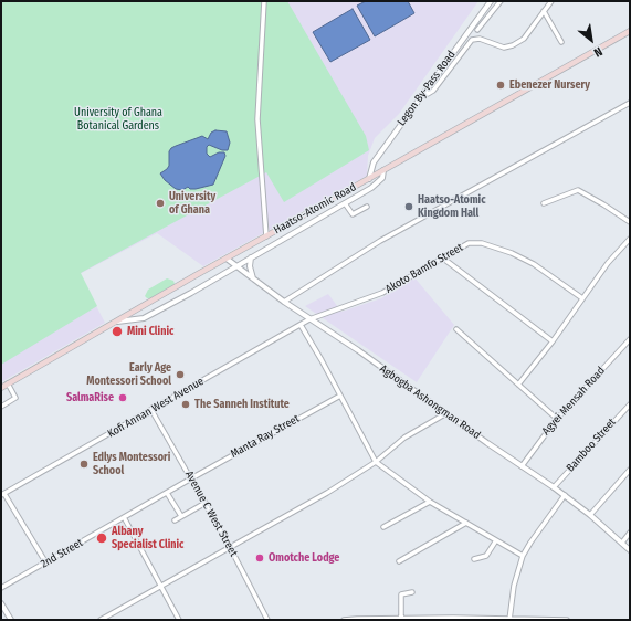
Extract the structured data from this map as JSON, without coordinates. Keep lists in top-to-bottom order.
{
  "streets": {
    "main road": ["Haatso-Atomic Road"],
    "street": [
      "Legon By-Pass Road",
      "Akoto Bamfo Street",
      "Agyei Mensah Road",
      "Agbogba Ashongman Road",
      "Kofi Annan West Avenue",
      "Manta Ray Street",
      "Bamboo Street",
      "Avenue C West Street",
      "2nd Street"
    ]
  },
  "crossings": [
    ["Legon By-Pass Road", "Haatso-Atomic Road"],
    ["Haatso-Atomic Road", "Agbogba Ashongman Road"],
    ["Akoto Bamfo Street", "Agbogba Ashongman Road"],
    ["Akoto Bamfo Street", "Kofi Annan West Avenue"],
    ["Agyei Mensah Road", "Agbogba Ashongman Road"],
    ["Agbogba Ashongman Road", "Kofi Annan West Avenue"],
    ["Agbogba Ashongman Road", "Bamboo Street"],
    ["Kofi Annan West Avenue", "Avenue C West Street"],
    ["Manta Ray Street", "Avenue C West Street"],
    ["Manta Ray Street", "2nd Street"],
    ["Avenue C West Street", "2nd Street"]
  ],
  "parks": ["University of Ghana Botanical Gardens"],
  "places": [
    "Ebenezer Nursery",
    "University of Ghana",
    "Haatso-Atomic Kingdom Hall",
    "Mini Clinic",
    "Early Age Montessori School",
    "SalmaRise",
    "The Sanneh Institute",
    "Edlys Montessori School",
    "Albany Specialist Clinic",
    "Omotche Lodge"
  ],
  "north": "bottom right"
}
